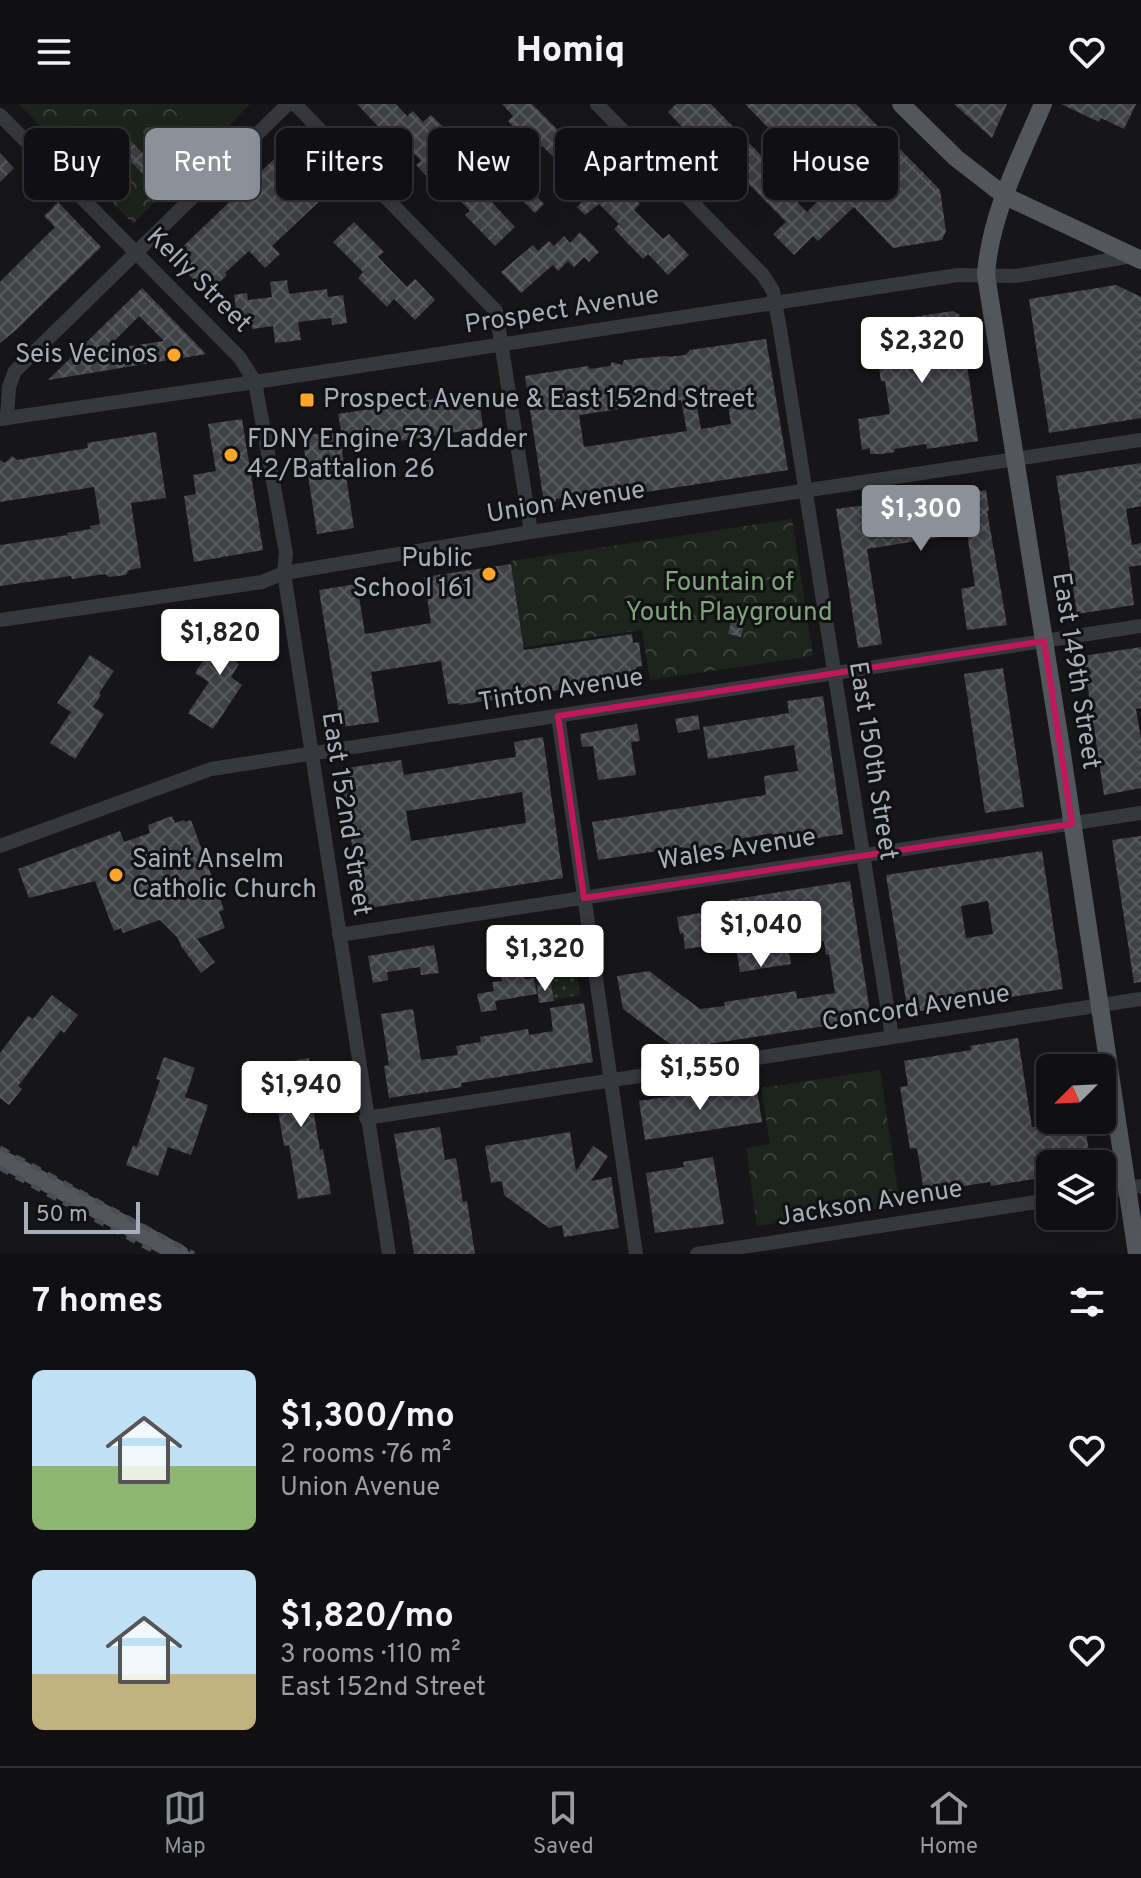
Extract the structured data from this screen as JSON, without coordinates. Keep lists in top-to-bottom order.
{
  "streets": {
    "main road": ["East 149th Street"],
    "street": [
      "Kelly Street",
      "Prospect Avenue",
      "Union Avenue",
      "Tinton Avenue",
      "East 150th Street",
      "East 152nd Street",
      "Wales Avenue",
      "Concord Avenue",
      "Jackson Avenue"
    ]
  },
  "crossings": [
    ["Kelly Street", "Prospect Avenue"],
    ["Kelly Street", "East 152nd Street"],
    ["Prospect Avenue", "East 149th Street"],
    ["Prospect Avenue", "East 150th Street"],
    ["Prospect Avenue", "East 152nd Street"],
    ["Union Avenue", "East 149th Street"],
    ["Union Avenue", "East 150th Street"],
    ["Union Avenue", "East 152nd Street"],
    ["East 149th Street", "Tinton Avenue"],
    ["East 149th Street", "Wales Avenue"],
    ["East 149th Street", "Concord Avenue"],
    ["Tinton Avenue", "East 150th Street"],
    ["Tinton Avenue", "East 152nd Street"],
    ["East 150th Street", "Wales Avenue"],
    ["East 150th Street", "Concord Avenue"],
    ["East 152nd Street", "Wales Avenue"],
    ["East 152nd Street", "Concord Avenue"]
  ],
  "parks": ["Fountain of Youth Playground"],
  "places": {
    "other": [
      "Seis Vecinos",
      "FDNY Engine 73/Ladder 42/Battalion 26",
      "Public School 161",
      "Saint Anselm Catholic Church"
    ],
    "transit": ["Prospect Avenue & East 152nd Street"]
  },
  "scale_bar": "50 m",
  "north": "bottom left",
  "page": {
    "header": "Homiq",
    "chip": [
      "Buy",
      "Rent",
      "Filters",
      "New",
      "Apartment",
      "House"
    ],
    "price": [
      "$2,320",
      "$1,300",
      "$1,820",
      "$1,040",
      "$1,320",
      "$1,550",
      "$1,940"
    ],
    "scale": "50 m",
    "heading": "7 homes",
    "list": [
      {
        "name": "$1,300/mo",
        "note": "2 rooms · 76 m² · Union Avenue"
      },
      {
        "name": "$1,820/mo",
        "note": "3 rooms · 110 m² · East 152nd Street"
      }
    ],
    "tabs": ["Map", "Saved", "Home"]
  }
}
